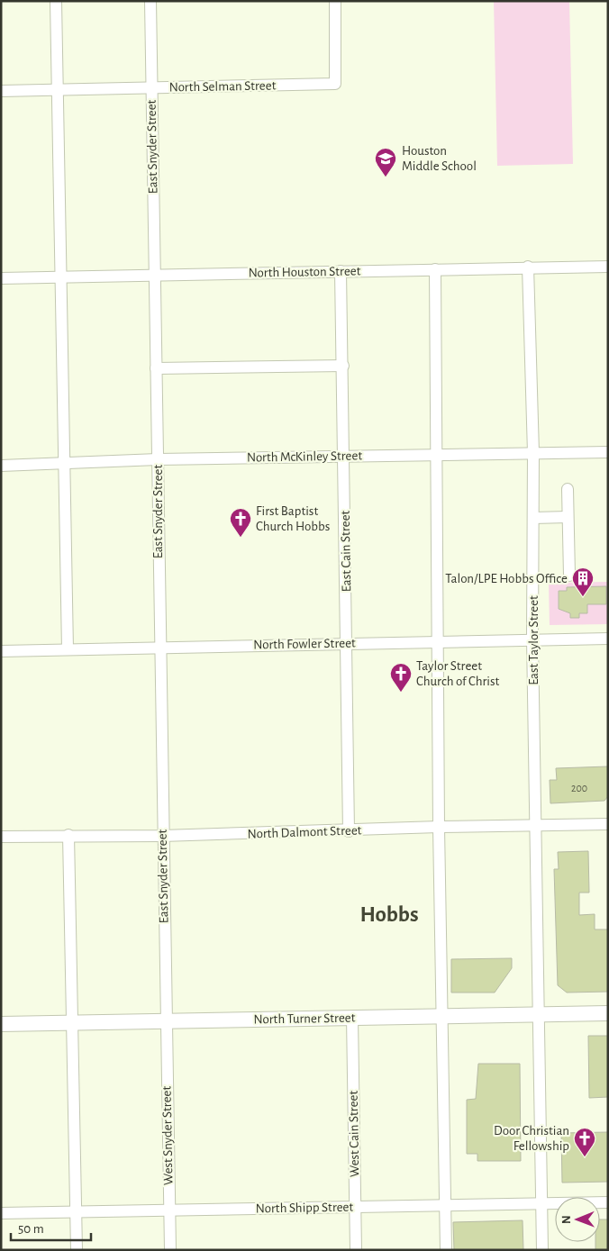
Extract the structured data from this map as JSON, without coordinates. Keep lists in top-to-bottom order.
{
  "streets": {
    "main road": ["North Turner Street"],
    "street": [
      "North Selman Street",
      "East Snyder Street",
      "North Houston Street",
      "North McKinley Street",
      "East Cain Street",
      "East Taylor Street",
      "North Fowler Street",
      "North Dalmont Street",
      "West Cain Street",
      "West Snyder Street",
      "North Shipp Street"
    ]
  },
  "crossings": [
    ["North Selman Street", "East Snyder Street"],
    ["East Snyder Street", "North Houston Street"],
    ["East Snyder Street", "North McKinley Street"],
    ["East Snyder Street", "North Fowler Street"],
    ["East Snyder Street", "North Dalmont Street"],
    ["East Snyder Street", "North Turner Street"],
    ["East Snyder Street", "West Snyder Street"],
    ["North Houston Street", "East Cain Street"],
    ["North Houston Street", "East Taylor Street"],
    ["North McKinley Street", "East Cain Street"],
    ["North McKinley Street", "East Taylor Street"],
    ["East Cain Street", "North Fowler Street"],
    ["East Cain Street", "North Dalmont Street"],
    ["East Taylor Street", "North Fowler Street"],
    ["East Taylor Street", "North Dalmont Street"],
    ["East Taylor Street", "North Turner Street"],
    ["East Taylor Street", "North Shipp Street"],
    ["North Turner Street", "West Cain Street"],
    ["North Turner Street", "West Snyder Street"],
    ["West Cain Street", "North Shipp Street"],
    ["West Snyder Street", "North Shipp Street"]
  ],
  "districts": ["Hobbs"],
  "places": {
    "school or university": ["Houston Middle School"],
    "church": ["First Baptist Church Hobbs", "Taylor Street Church of Christ", "Door Christian Fellowship"],
    "building": ["Talon/LPE Hobbs Office"]
  },
  "house_numbers": ["200"],
  "scale_bar": "50 m",
  "north": "left"
}
